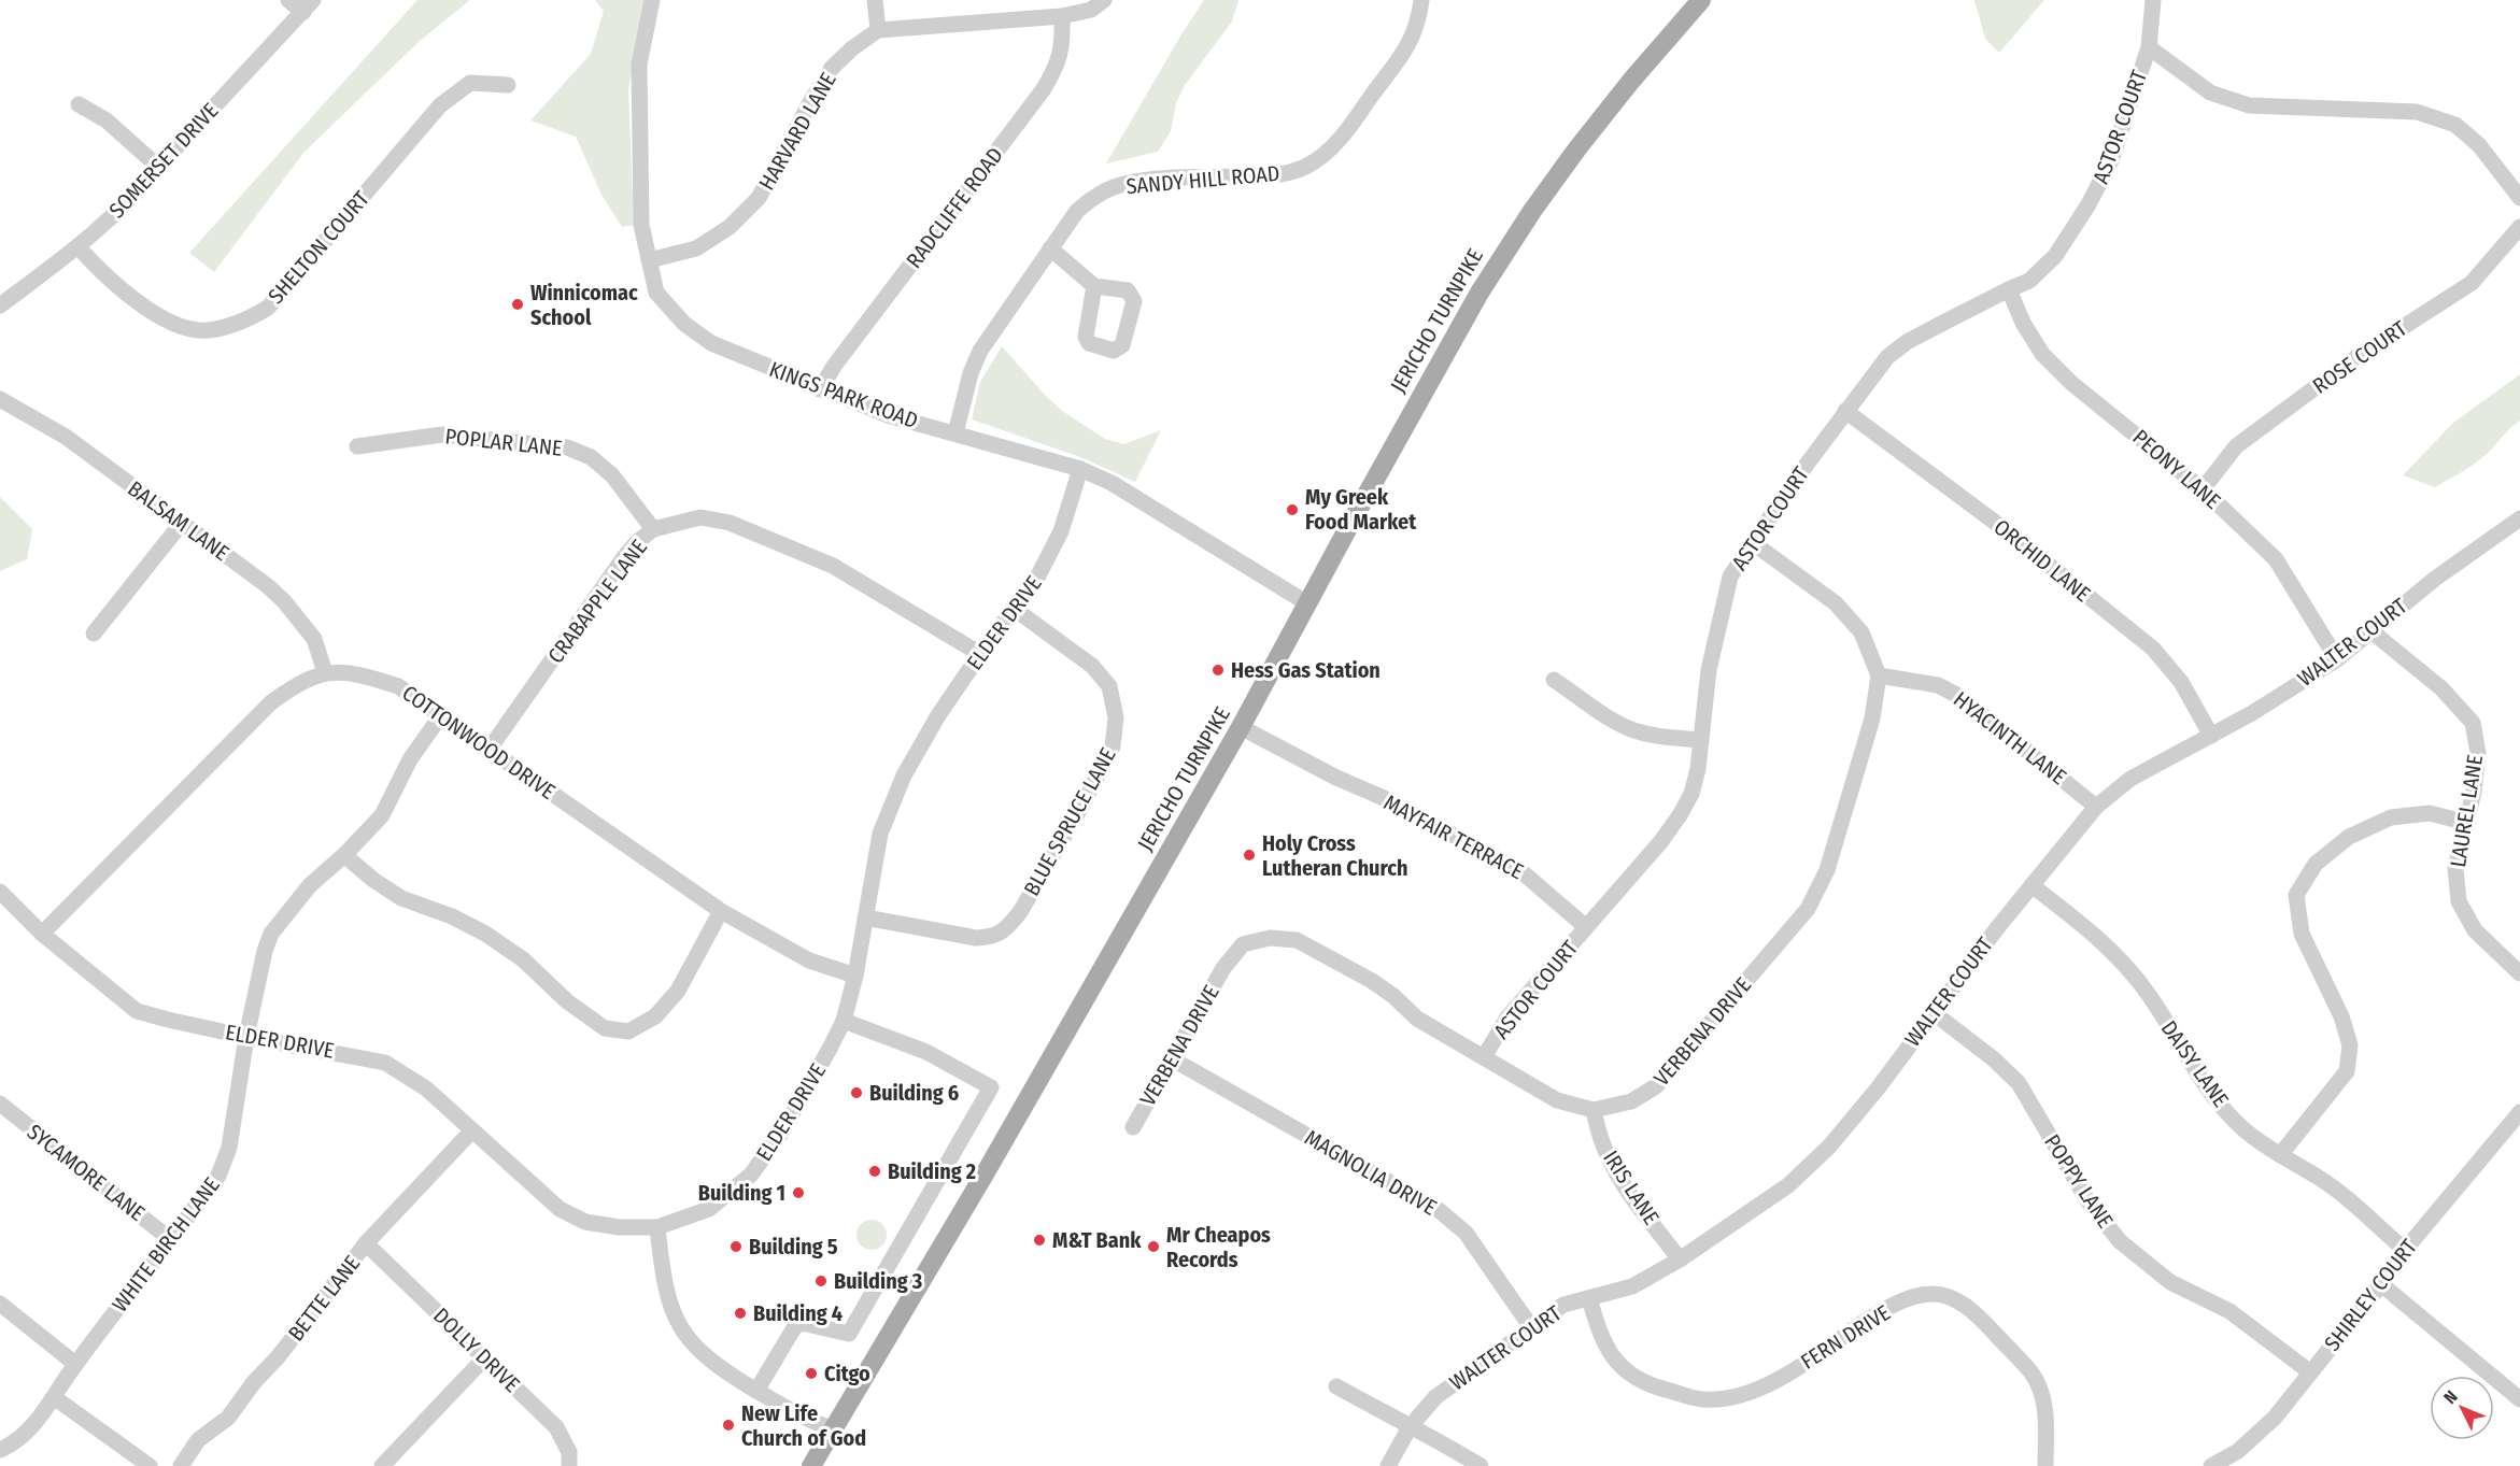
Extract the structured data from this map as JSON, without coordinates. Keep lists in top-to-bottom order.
{
  "streets": {
    "main road": ["JERICHO TURNPIKE"],
    "street": [
      "ASTOR COURT",
      "HARVARD LANE",
      "SOMERSET DRIVE",
      "SANDY HILL ROAD",
      "RADCLIFFE ROAD",
      "SHELTON COURT",
      "ROSE COURT",
      "KINGS PARK ROAD",
      "POPLAR LANE",
      "PEONY LANE",
      "BALSAM LANE",
      "ORCHID LANE",
      "CRABAPPLE LANE",
      "ELDER DRIVE",
      "WALTER COURT",
      "HYACINTH LANE",
      "COTTONWOOD DRIVE",
      "LAUREL LANE",
      "BLUE SPRUCE LANE",
      "MAYFAIR TERRACE",
      "VERBENA DRIVE",
      "DAISY LANE",
      "SYCAMORE LANE",
      "MAGNOLIA DRIVE",
      "POPPY LANE",
      "IRIS LANE",
      "WHITE BIRCH LANE",
      "SHIRLEY COURT",
      "BETTE LANE",
      "FERN DRIVE",
      "DOLLY DRIVE"
    ]
  },
  "crossings": [
    ["ASTOR COURT", "PEONY LANE"],
    ["ASTOR COURT", "ORCHID LANE"],
    ["ASTOR COURT", "MAYFAIR TERRACE"],
    ["ASTOR COURT", "VERBENA DRIVE"],
    ["HARVARD LANE", "KINGS PARK ROAD"],
    ["SOMERSET DRIVE", "SHELTON COURT"],
    ["SANDY HILL ROAD", "KINGS PARK ROAD"],
    ["RADCLIFFE ROAD", "KINGS PARK ROAD"],
    ["JERICHO TURNPIKE", "KINGS PARK ROAD"],
    ["JERICHO TURNPIKE", "MAYFAIR TERRACE"],
    ["ROSE COURT", "PEONY LANE"],
    ["KINGS PARK ROAD", "ELDER DRIVE"],
    ["POPLAR LANE", "CRABAPPLE LANE"],
    ["PEONY LANE", "WALTER COURT"],
    ["BALSAM LANE", "COTTONWOOD DRIVE"],
    ["ORCHID LANE", "WALTER COURT"],
    ["CRABAPPLE LANE", "ELDER DRIVE"],
    ["CRABAPPLE LANE", "COTTONWOOD DRIVE"],
    ["ELDER DRIVE", "COTTONWOOD DRIVE"],
    ["ELDER DRIVE", "BLUE SPRUCE LANE"],
    ["ELDER DRIVE", "WHITE BIRCH LANE"],
    ["ELDER DRIVE", "BETTE LANE"],
    ["WALTER COURT", "HYACINTH LANE"],
    ["WALTER COURT", "LAUREL LANE"],
    ["WALTER COURT", "DAISY LANE"],
    ["WALTER COURT", "MAGNOLIA DRIVE"],
    ["WALTER COURT", "POPPY LANE"],
    ["WALTER COURT", "IRIS LANE"],
    ["WALTER COURT", "FERN DRIVE"],
    ["HYACINTH LANE", "VERBENA DRIVE"],
    ["COTTONWOOD DRIVE", "WHITE BIRCH LANE"],
    ["VERBENA DRIVE", "MAGNOLIA DRIVE"],
    ["VERBENA DRIVE", "IRIS LANE"],
    ["DAISY LANE", "SHIRLEY COURT"],
    ["SYCAMORE LANE", "WHITE BIRCH LANE"],
    ["POPPY LANE", "SHIRLEY COURT"],
    ["BETTE LANE", "DOLLY DRIVE"]
  ],
  "places": [
    "Winnicomac School",
    "My Greek Food Market",
    "Hess Gas Station",
    "Holy Cross Lutheran Church",
    "Building 6",
    "Building 2",
    "Building 1",
    "M&T Bank",
    "Building 5",
    "Mr Cheapos Records",
    "Building 3",
    "Building 4",
    "Citgo",
    "New Life Church of God"
  ],
  "north": "top left"
}
